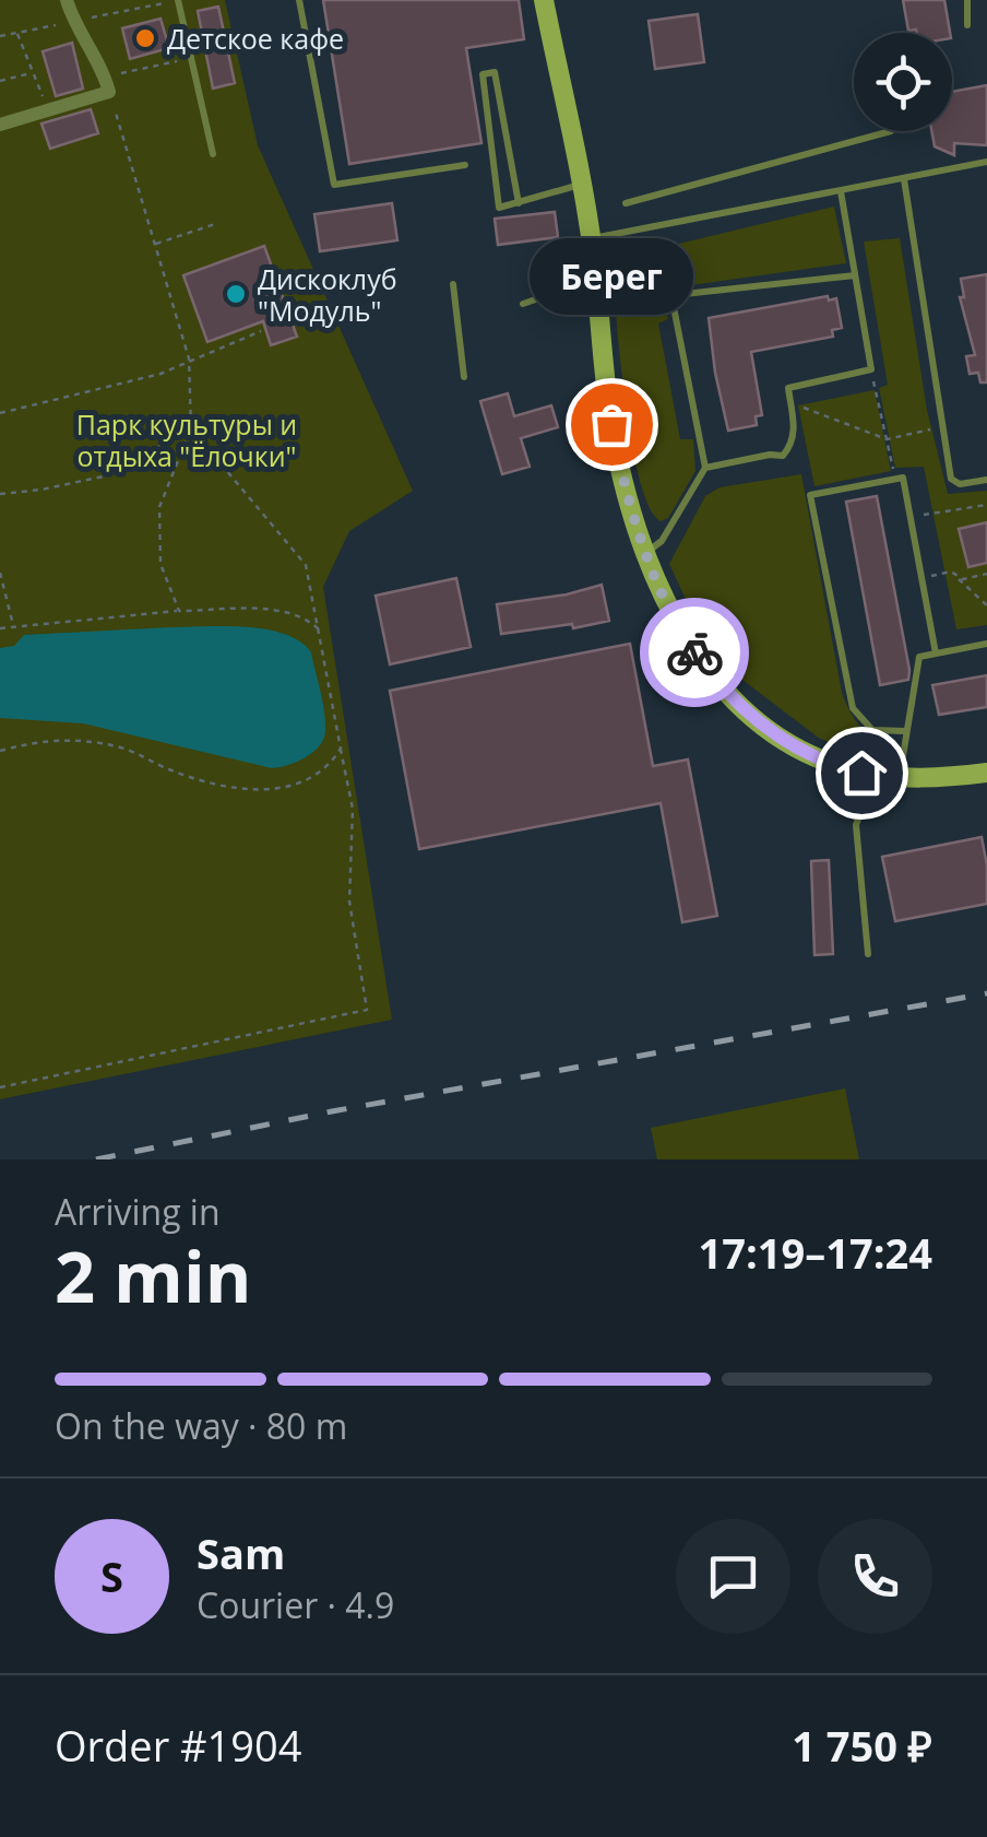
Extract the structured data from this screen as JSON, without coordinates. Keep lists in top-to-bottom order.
{
  "parks": ["Парк культуры и отдыха \"Ёлочки\""],
  "places": ["Детское кафе", "Дискоклуб \"Модуль\"", "Берег"],
  "page": {
    "bubble": "Берег",
    "heading": ["2 min", "Arriving in", "17:19–17:24"],
    "panel": [
      "Sam",
      "Courier · 4.9",
      "Order #1904",
      "1 750 ₽"
    ],
    "bar": "On the way · 80 m",
    "round": "S"
  }
}
